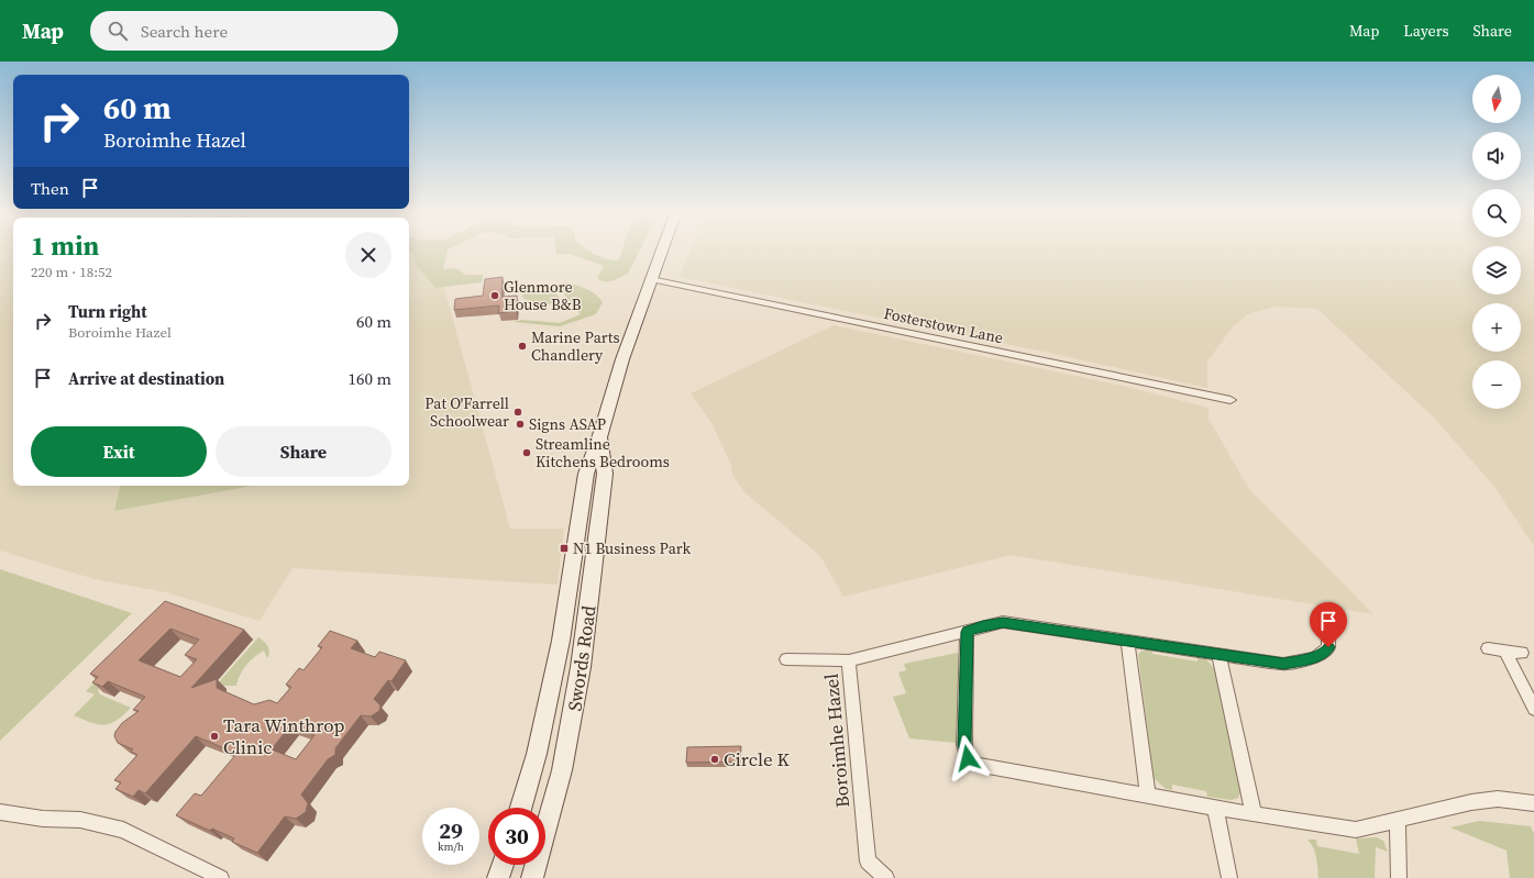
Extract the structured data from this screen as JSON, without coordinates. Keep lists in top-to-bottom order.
{
  "streets": {
    "main road": ["Swords Road"],
    "street": ["Fosterstown Lane", "Boroimhe Hazel"]
  },
  "crossings": [
    ["Fosterstown Lane", "Swords Road"]
  ],
  "places": {
    "other": [
      "Glenmore House B&B",
      "Marine Parts Chandlery",
      "Pat O'Farrell Schoolwear",
      "Signs ASAP",
      "Streamline Kitchens Bedrooms",
      "Tara Winthrop Clinic",
      "Circle K"
    ],
    "transit": ["N1 Business Park"]
  },
  "north": "bottom",
  "page": {
    "header": "Map",
    "search": "Search here",
    "nav": ["Map", "Layers", "Share"],
    "map_buttons": ["+", "−"],
    "turn": ["60 m", "Boroimhe Hazel"],
    "then": "Then",
    "heading": ["1 min", "220 m · 18:52"],
    "list": [
      {
        "name": "Turn right",
        "note": "Boroimhe Hazel",
        "value": "60 m"
      },
      {
        "name": "Arrive at destination",
        "value": "160 m"
      }
    ],
    "buttons": ["Exit", "Share"],
    "speed": "29 km/h",
    "limit": "30"
  }
}
